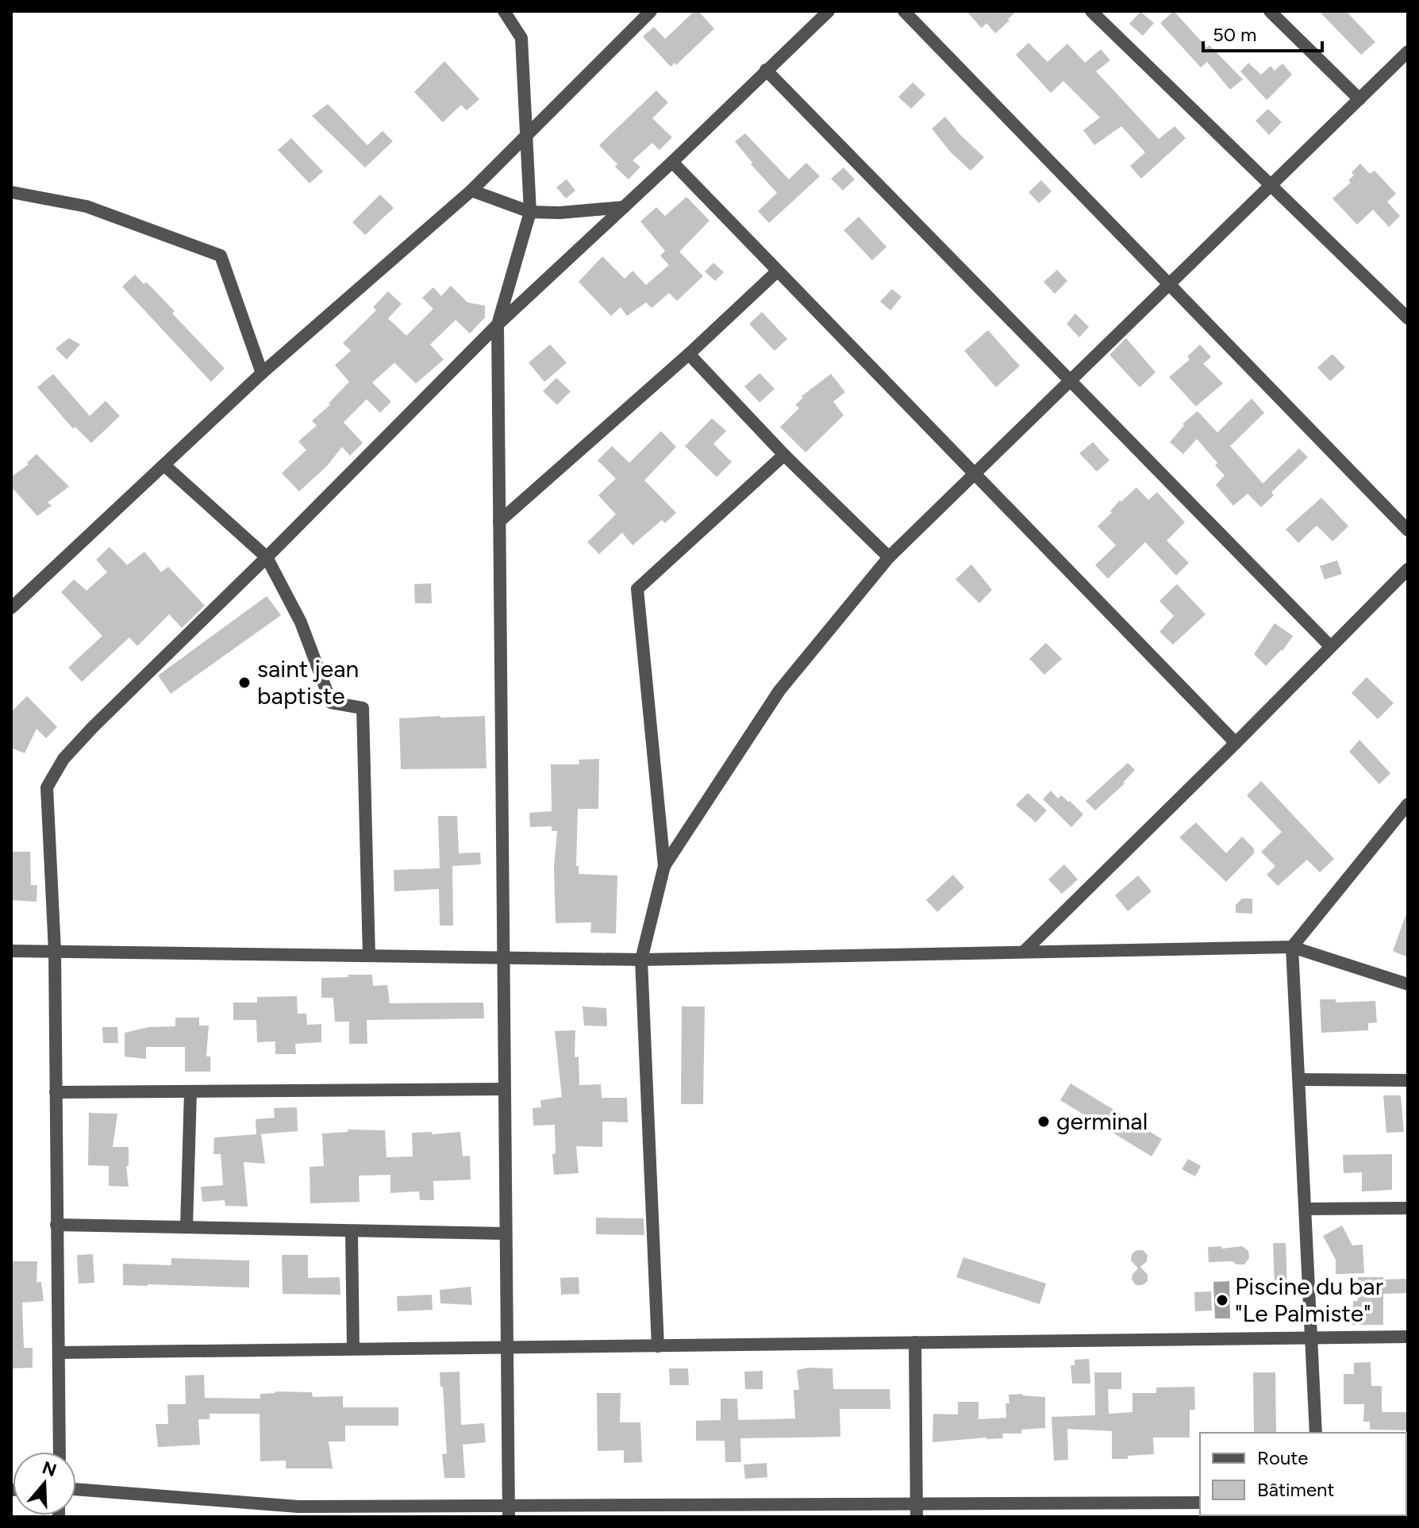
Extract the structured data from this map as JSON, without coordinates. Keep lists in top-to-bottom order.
{
  "places": ["saint jean baptiste", "germinal", "Piscine du bar \"Le Palmiste\""],
  "legend": ["Route", "Bâtiment"],
  "scale_bar": "50 m",
  "north": "top"
}
